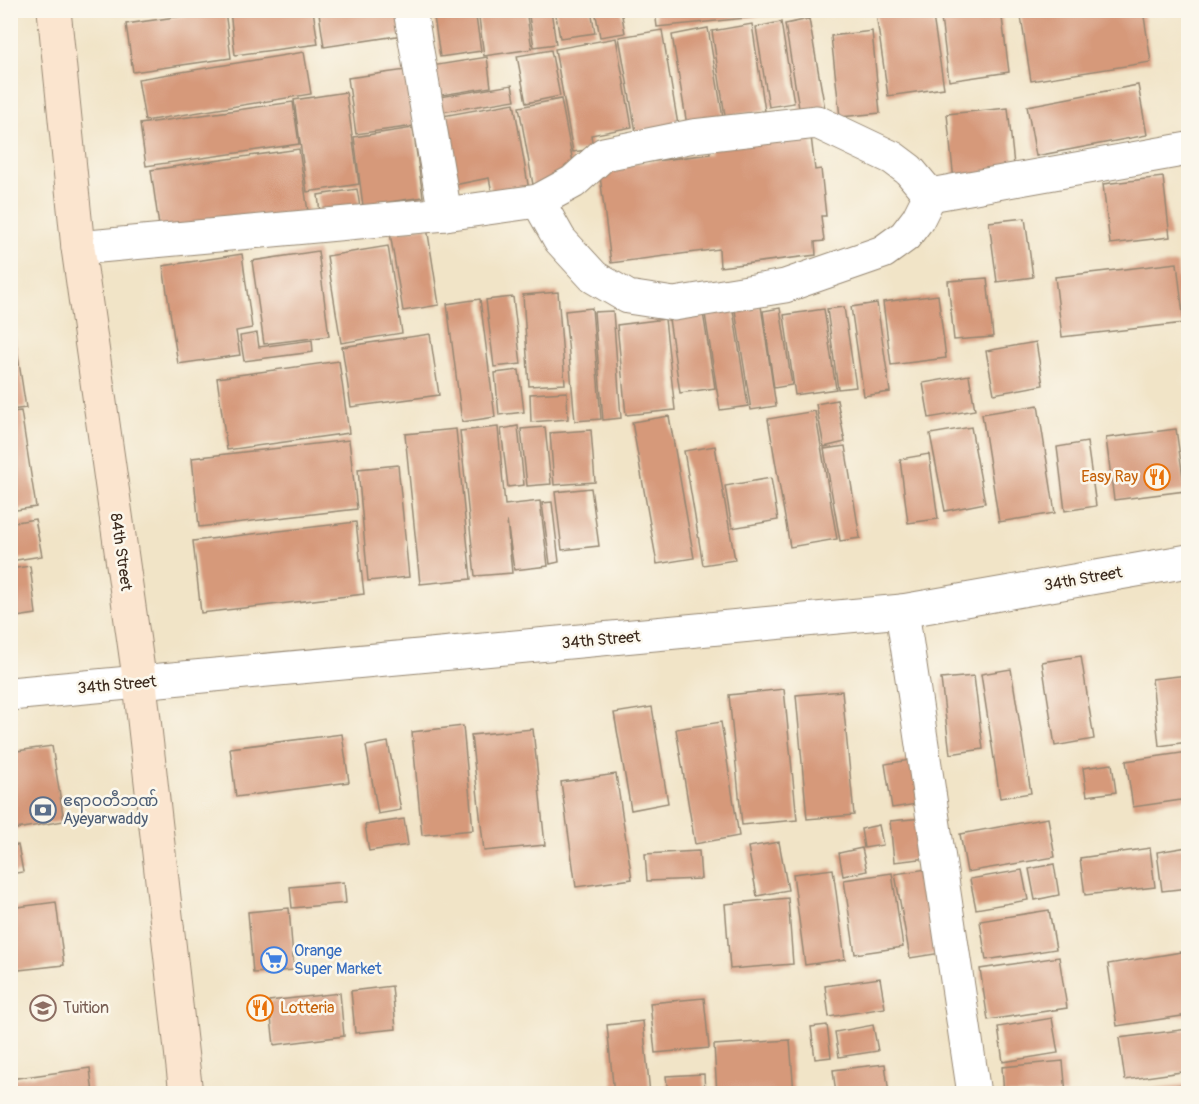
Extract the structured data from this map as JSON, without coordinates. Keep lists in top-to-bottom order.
{
  "streets": {
    "main road": ["84th Street"],
    "street": ["34th Street"]
  },
  "crossings": [
    ["84th Street", "34th Street"]
  ],
  "places": {
    "restaurant": ["Easy Ray", "Lotteria"],
    "bank": ["ဧရာဝတီဘဏ် Ayeyarwaddy"],
    "supermarket": ["Orange Super Market"],
    "school or university": ["Tuition"]
  }
}
